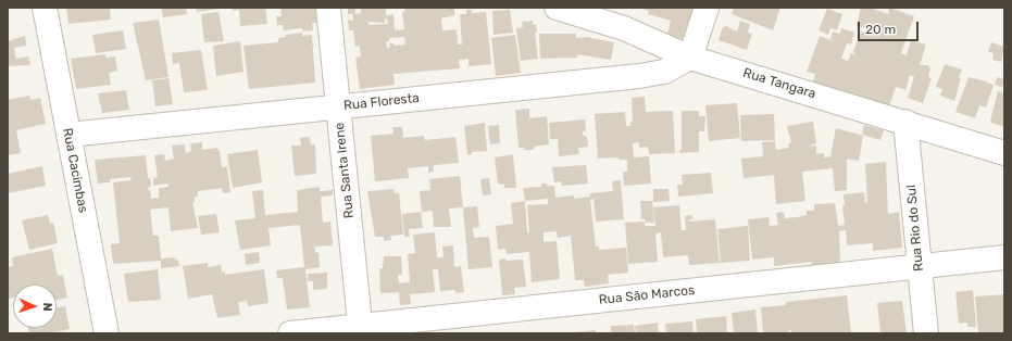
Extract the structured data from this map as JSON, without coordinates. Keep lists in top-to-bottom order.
{
  "streets": {
    "street": [
      "Rua Tangara",
      "Rua Floresta",
      "Rua Cacimbas",
      "Rua Santa Irene",
      "Rua Rio do Sul",
      "Rua São Marcos"
    ]
  },
  "crossings": [
    ["Rua Tangara", "Rua Floresta"],
    ["Rua Tangara", "Rua Rio do Sul"],
    ["Rua Floresta", "Rua Cacimbas"],
    ["Rua Floresta", "Rua Santa Irene"],
    ["Rua Santa Irene", "Rua São Marcos"],
    ["Rua Rio do Sul", "Rua São Marcos"]
  ],
  "scale_bar": "20 m",
  "north": "right"
}
